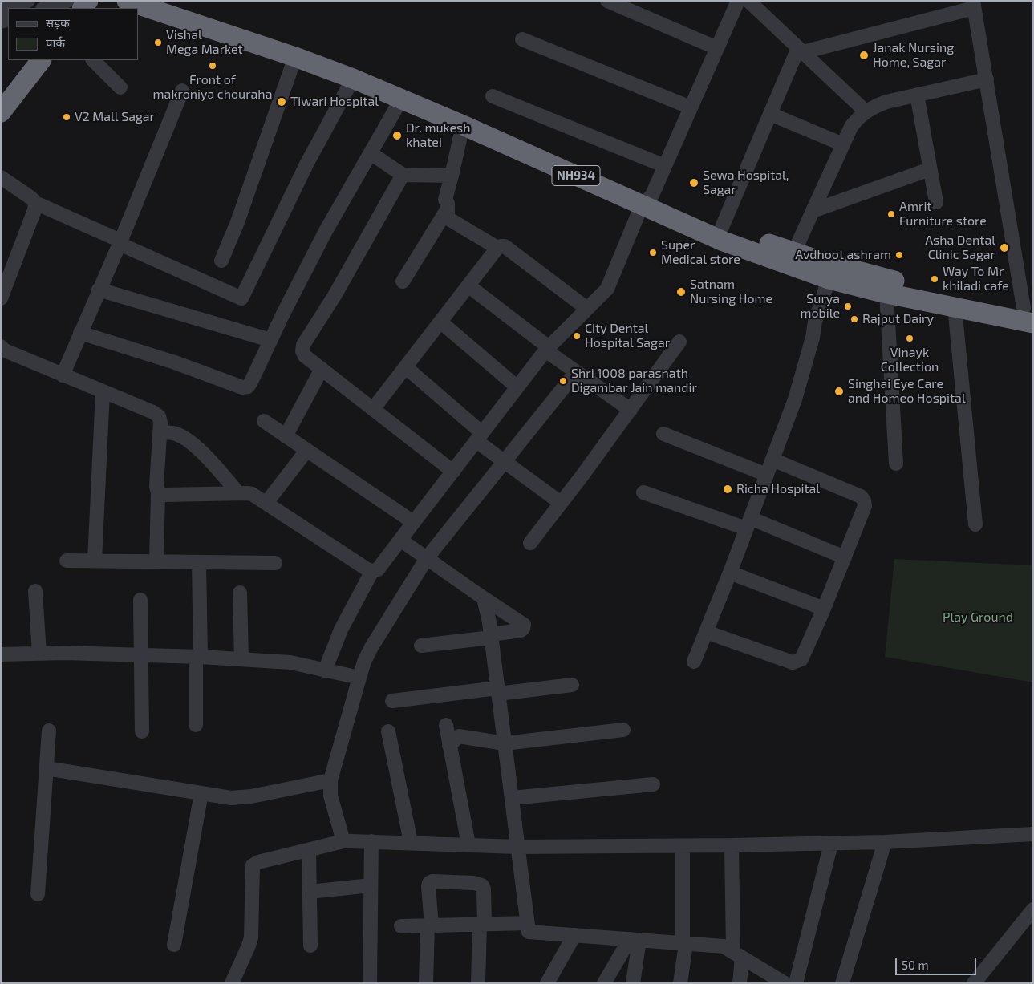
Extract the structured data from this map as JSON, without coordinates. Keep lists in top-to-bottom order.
{
  "streets": {
    "highway": ["NH934"]
  },
  "parks": ["Play Ground"],
  "places": [
    "Vishal Mega Market",
    "Janak Nursing Home, Sagar",
    "Front of makroniya chouraha",
    "Tiwari Hospital",
    "V2 Mall Sagar",
    "Dr. mukesh khatei",
    "Sewa Hospital, Sagar",
    "Amrit Furniture store",
    "Asha Dental Clinic Sagar",
    "Super Medical store",
    "Avdhoot ashram",
    "Way To Mr khiladi cafe",
    "Satnam Nursing Home",
    "Surya mobile",
    "Rajput Dairy",
    "City Dental Hospital Sagar",
    "Vinayk Collection",
    "Shri 1008 parasnath Digambar Jain mandir",
    "Singhai Eye Care and Homeo Hospital",
    "Richa Hospital"
  ],
  "legend": ["सड़क", "पार्क"],
  "scale_bar": "50 m"
}
